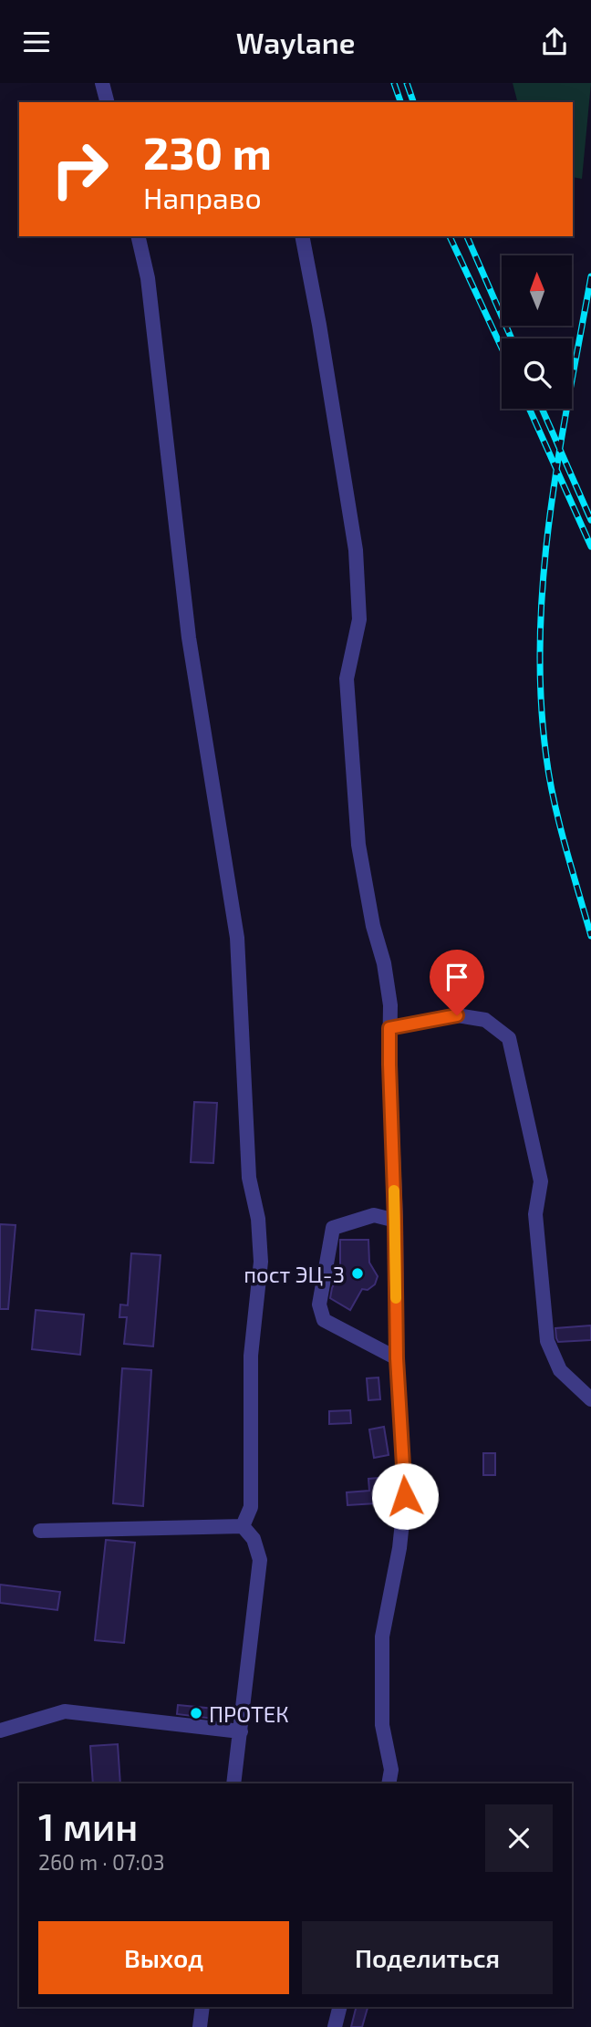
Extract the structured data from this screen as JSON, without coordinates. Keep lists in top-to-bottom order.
{
  "places": ["пост ЭЦ-3", "ПРОТЕК"],
  "north": "top",
  "page": {
    "header": "Waylane",
    "turn": ["230 m", "Направо"],
    "heading": ["1 мин", "260 m · 07:03"],
    "buttons": ["Выход", "Поделиться"]
  }
}
